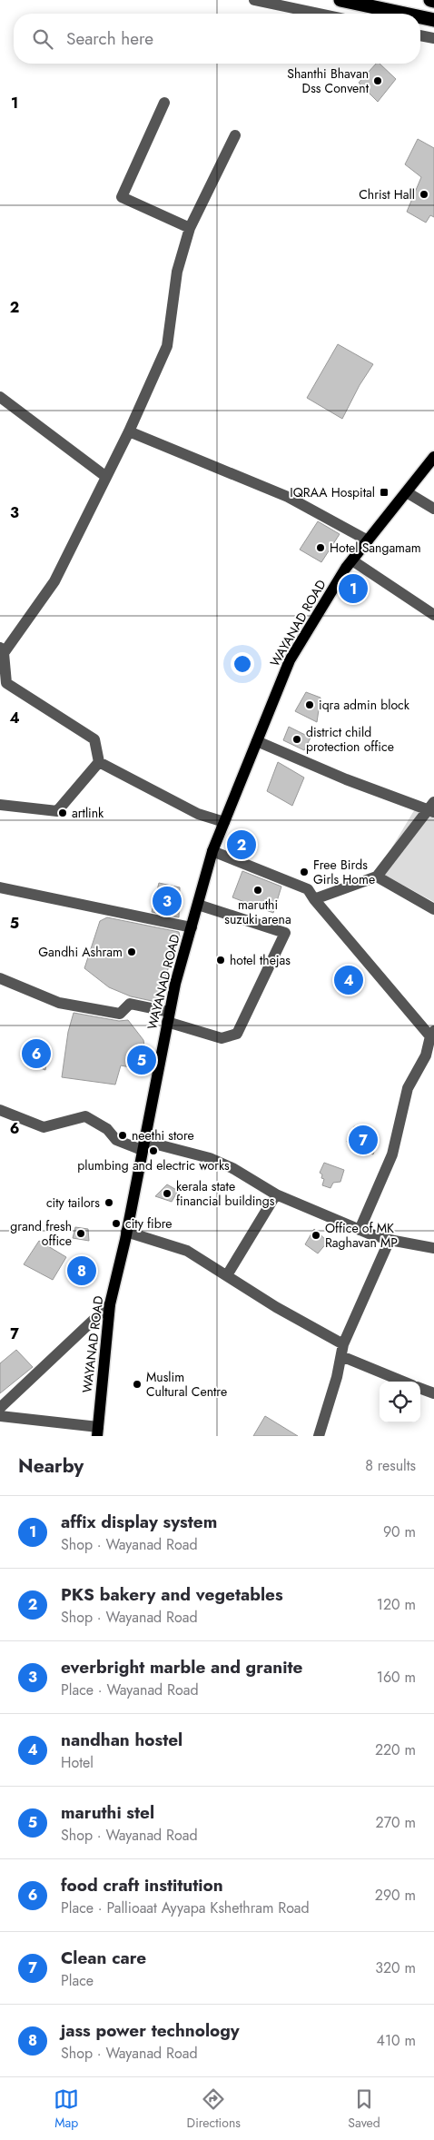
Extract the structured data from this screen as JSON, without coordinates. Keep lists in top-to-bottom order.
{
  "streets": {
    "main road": ["WAYANAD ROAD"]
  },
  "places": {
    "other": [
      "Shanthi Bhavan Dss Convent",
      "Christ Hall",
      "Hotel Sangamam",
      "iqra admin block",
      "district child protection office",
      "artlink",
      "Free Birds Girls Home",
      "maruthi suzuki arena",
      "Gandhi Ashram",
      "hotel thejas",
      "neethi store",
      "plumbing and electric works",
      "kerala state financial buildings",
      "city tailors",
      "city fibre",
      "grand fresh office",
      "Office of MK Raghavan MP",
      "Muslim Cultural Centre"
    ],
    "transit": ["IQRAA Hospital"]
  },
  "page": {
    "search": "Search here",
    "pins": [
      "1",
      "2",
      "3",
      "4",
      "6",
      "5",
      "7",
      "8"
    ],
    "heading": ["Nearby", "8 results"],
    "list": [
      {
        "mark": "1",
        "name": "affix display system",
        "note": "Shop · Wayanad Road",
        "value": "90 m"
      },
      {
        "mark": "2",
        "name": "PKS bakery and vegetables",
        "note": "Shop · Wayanad Road",
        "value": "120 m"
      },
      {
        "mark": "3",
        "name": "everbright marble and granite",
        "note": "Place · Wayanad Road",
        "value": "160 m"
      },
      {
        "mark": "4",
        "name": "nandhan hostel",
        "note": "Hotel",
        "value": "220 m"
      },
      {
        "mark": "5",
        "name": "maruthi stel",
        "note": "Shop · Wayanad Road",
        "value": "270 m"
      },
      {
        "mark": "6",
        "name": "food craft institution",
        "note": "Place · Pallioaat Ayyapa Kshethram Road",
        "value": "290 m"
      },
      {
        "mark": "7",
        "name": "Clean care",
        "note": "Place",
        "value": "320 m"
      },
      {
        "mark": "8",
        "name": "jass power technology",
        "note": "Shop · Wayanad Road",
        "value": "410 m"
      }
    ],
    "nav": ["Map", "Directions", "Saved"]
  },
  "grid": {
    "rows": [
      "1",
      "2",
      "3",
      "4",
      "5",
      "6",
      "7"
    ]
  }
}
